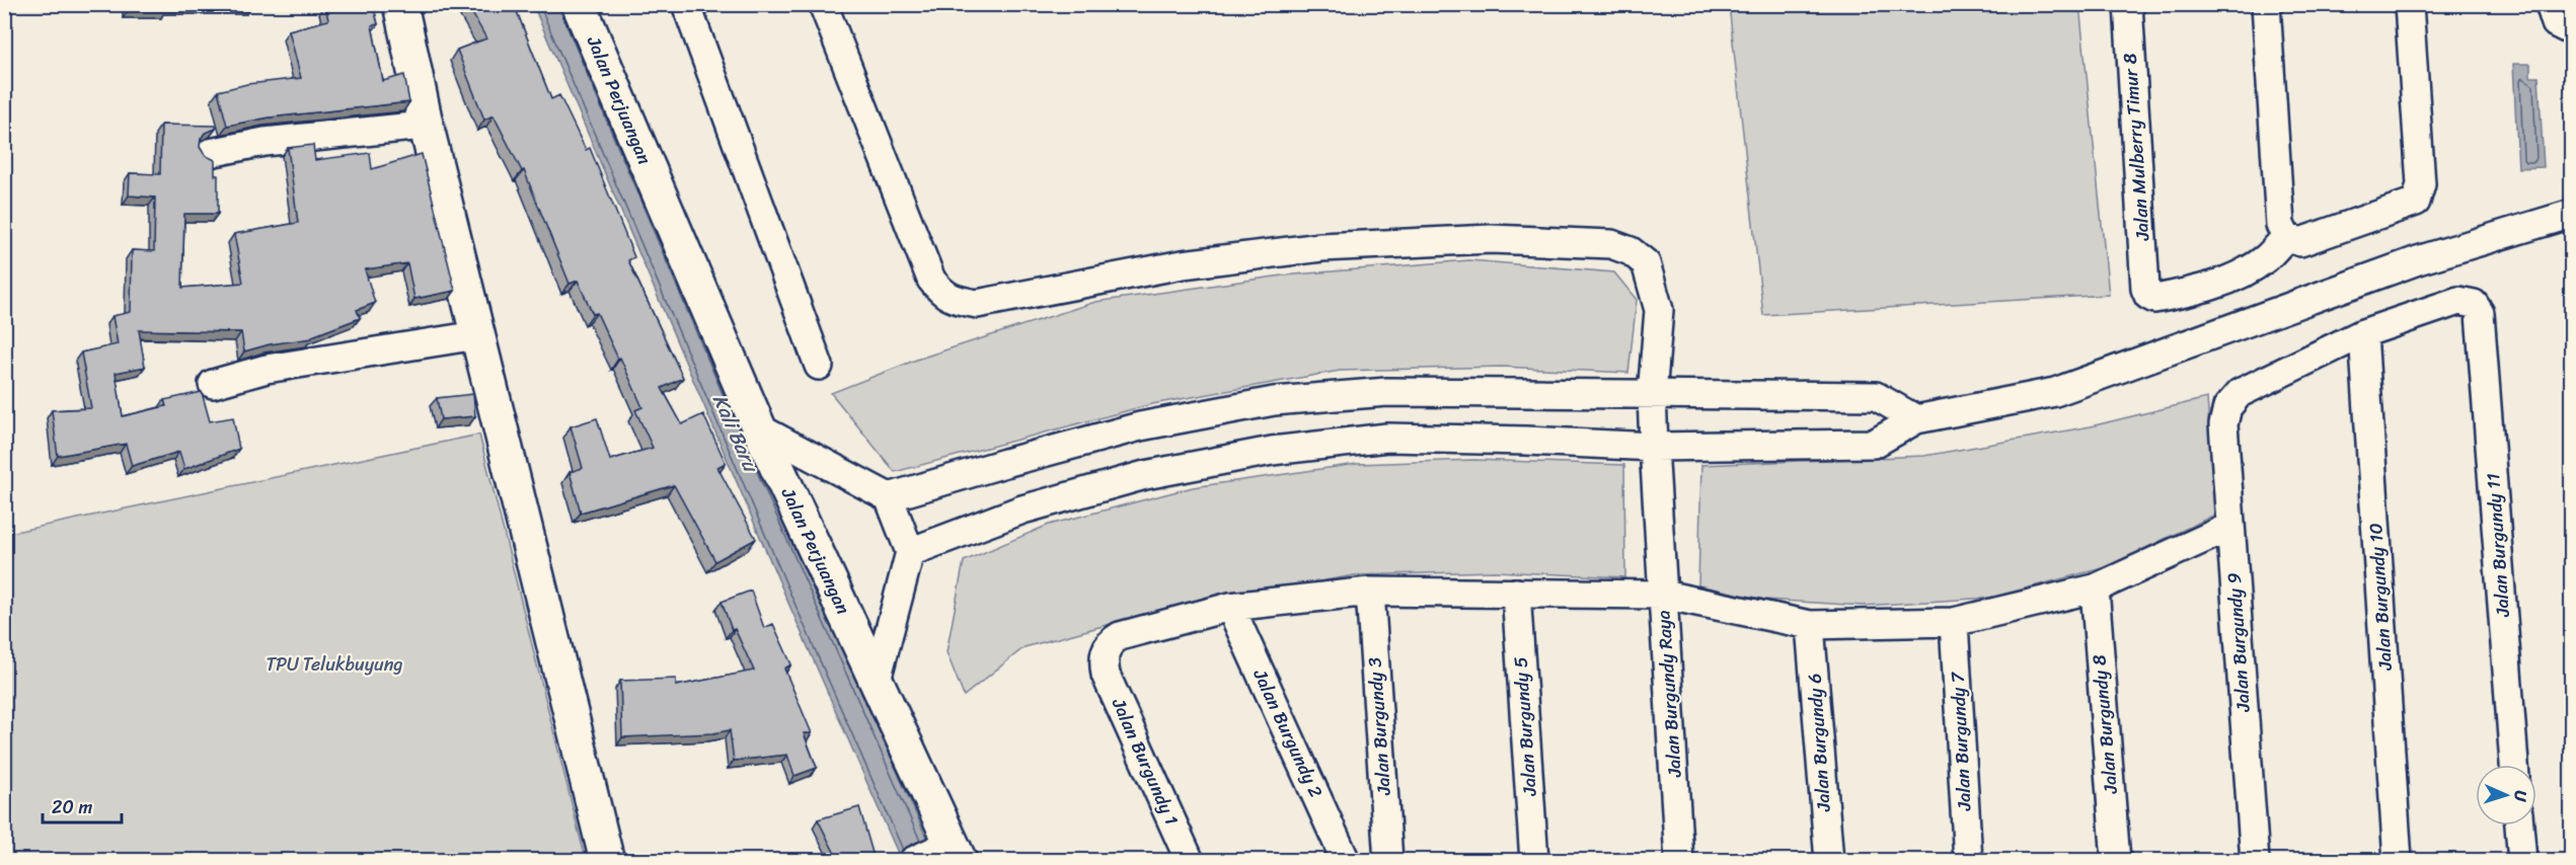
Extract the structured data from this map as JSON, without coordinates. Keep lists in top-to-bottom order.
{
  "streets": {
    "main road": ["Jalan Perjuangan"],
    "street": [
      "Jalan Mulberry Timur 8",
      "Jalan Burgundy 11",
      "Jalan Burgundy 10",
      "Jalan Burgundy 9",
      "Jalan Burgundy Raya",
      "Jalan Burgundy 8",
      "Jalan Burgundy 3",
      "Jalan Burgundy 5",
      "Jalan Burgundy 2",
      "Jalan Burgundy 7",
      "Jalan Burgundy 6",
      "Jalan Burgundy 1"
    ]
  },
  "crossings": [
    ["Jalan Burgundy 11", "Jalan Burgundy 10"],
    ["Jalan Burgundy 11", "Jalan Burgundy 9"],
    ["Jalan Burgundy 10", "Jalan Burgundy 9"],
    ["Jalan Burgundy 2", "Jalan Burgundy 1"]
  ],
  "water": ["Kali Baru"],
  "parks": ["TPU Telukbuyung"],
  "scale_bar": "20 m",
  "north": "right"
}
